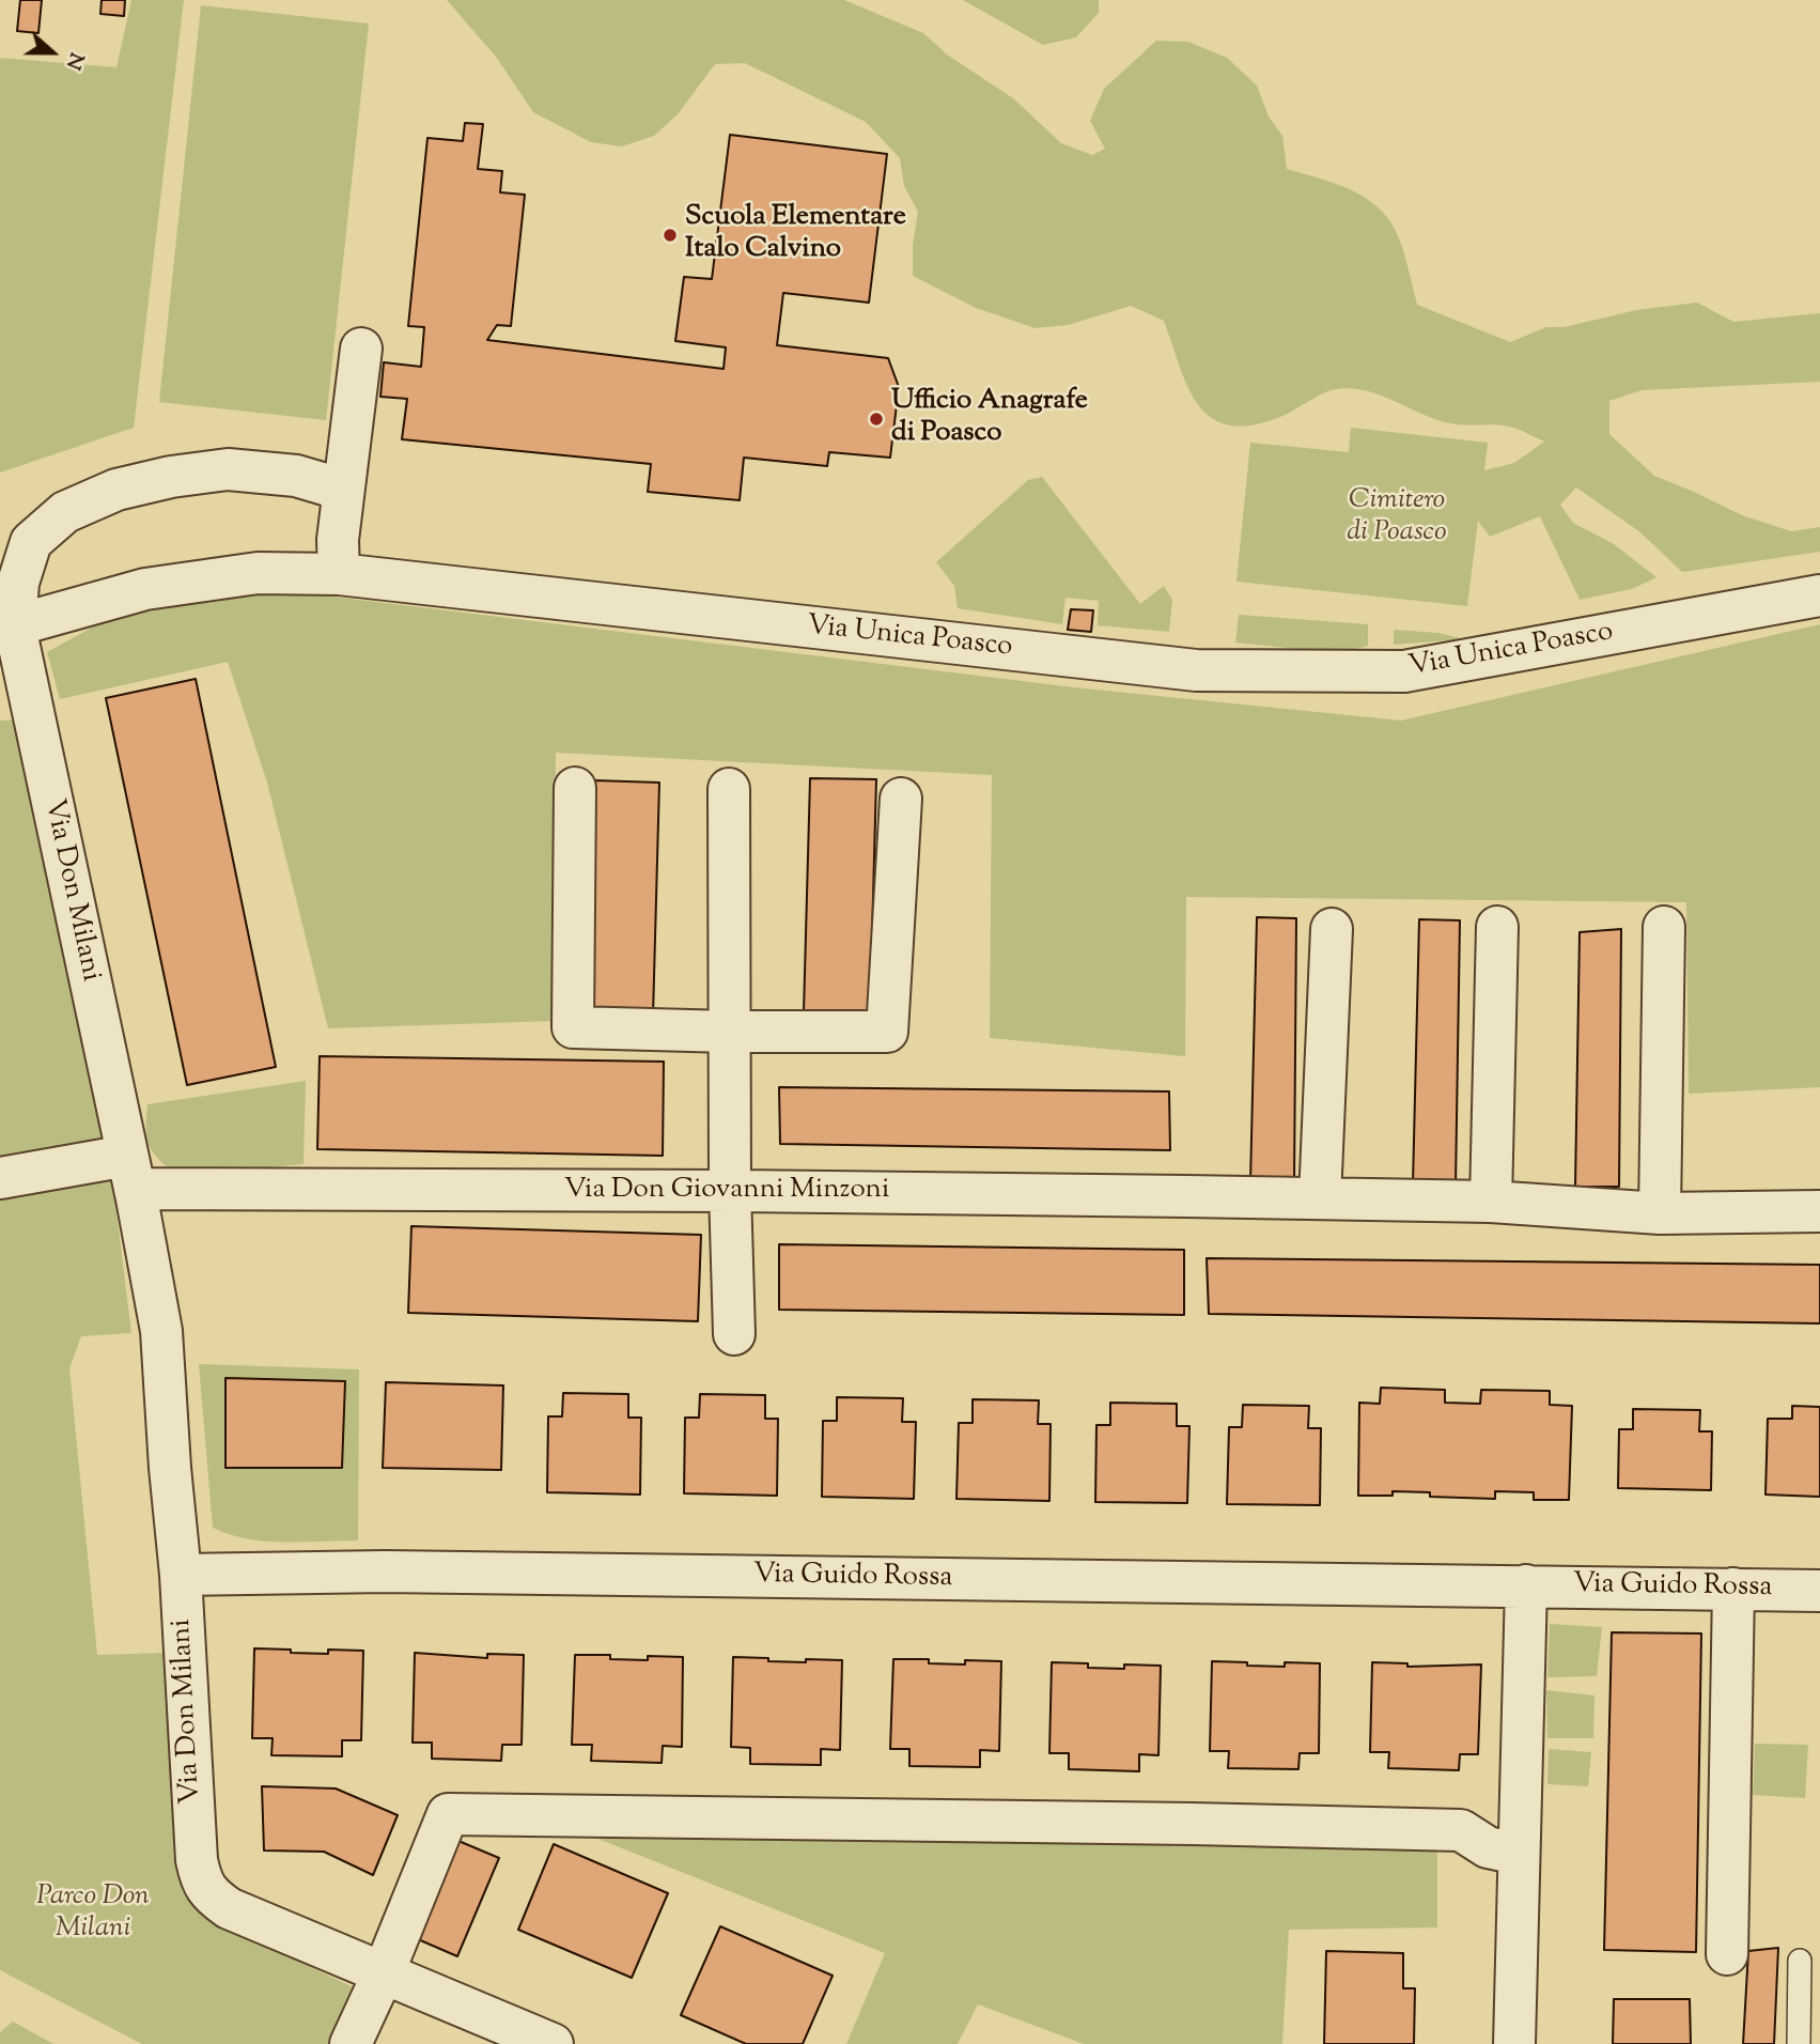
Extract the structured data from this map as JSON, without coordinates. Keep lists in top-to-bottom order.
{
  "streets": {
    "street": [
      "Via Unica Poasco",
      "Via Don Milani",
      "Via Don Giovanni Minzoni",
      "Via Guido Rossa"
    ]
  },
  "crossings": [
    ["Via Unica Poasco", "Via Don Milani"],
    ["Via Don Milani", "Via Don Giovanni Minzoni"],
    ["Via Don Milani", "Via Guido Rossa"]
  ],
  "parks": ["Cimitero di Poasco", "Parco Don Milani"],
  "places": ["Scuola Elementare Italo Calvino", "Ufficio Anagrafe di Poasco"],
  "north": "right"
}
